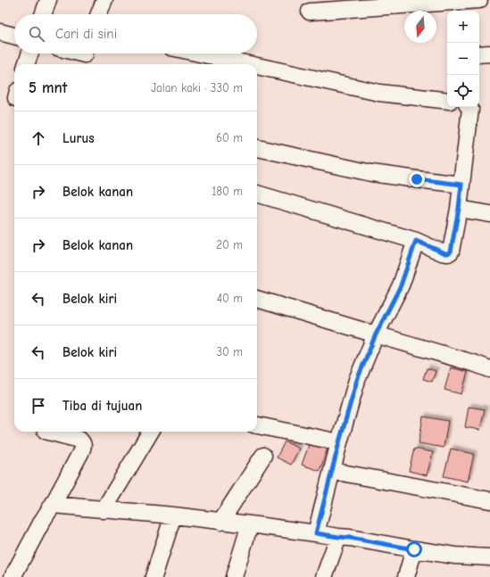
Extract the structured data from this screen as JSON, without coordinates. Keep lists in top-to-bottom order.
{
  "north": "bottom",
  "page": {
    "map_buttons": ["+", "−"],
    "search": "Cari di sini",
    "heading": ["5 mnt", "Jalan kaki · 330 m"],
    "list": [
      ["Lurus", "60 m"],
      ["Belok kanan", "180 m"],
      ["Belok kanan", "20 m"],
      ["Belok kiri", "40 m"],
      ["Belok kiri", "30 m"],
      "Tiba di tujuan"
    ]
  }
}
